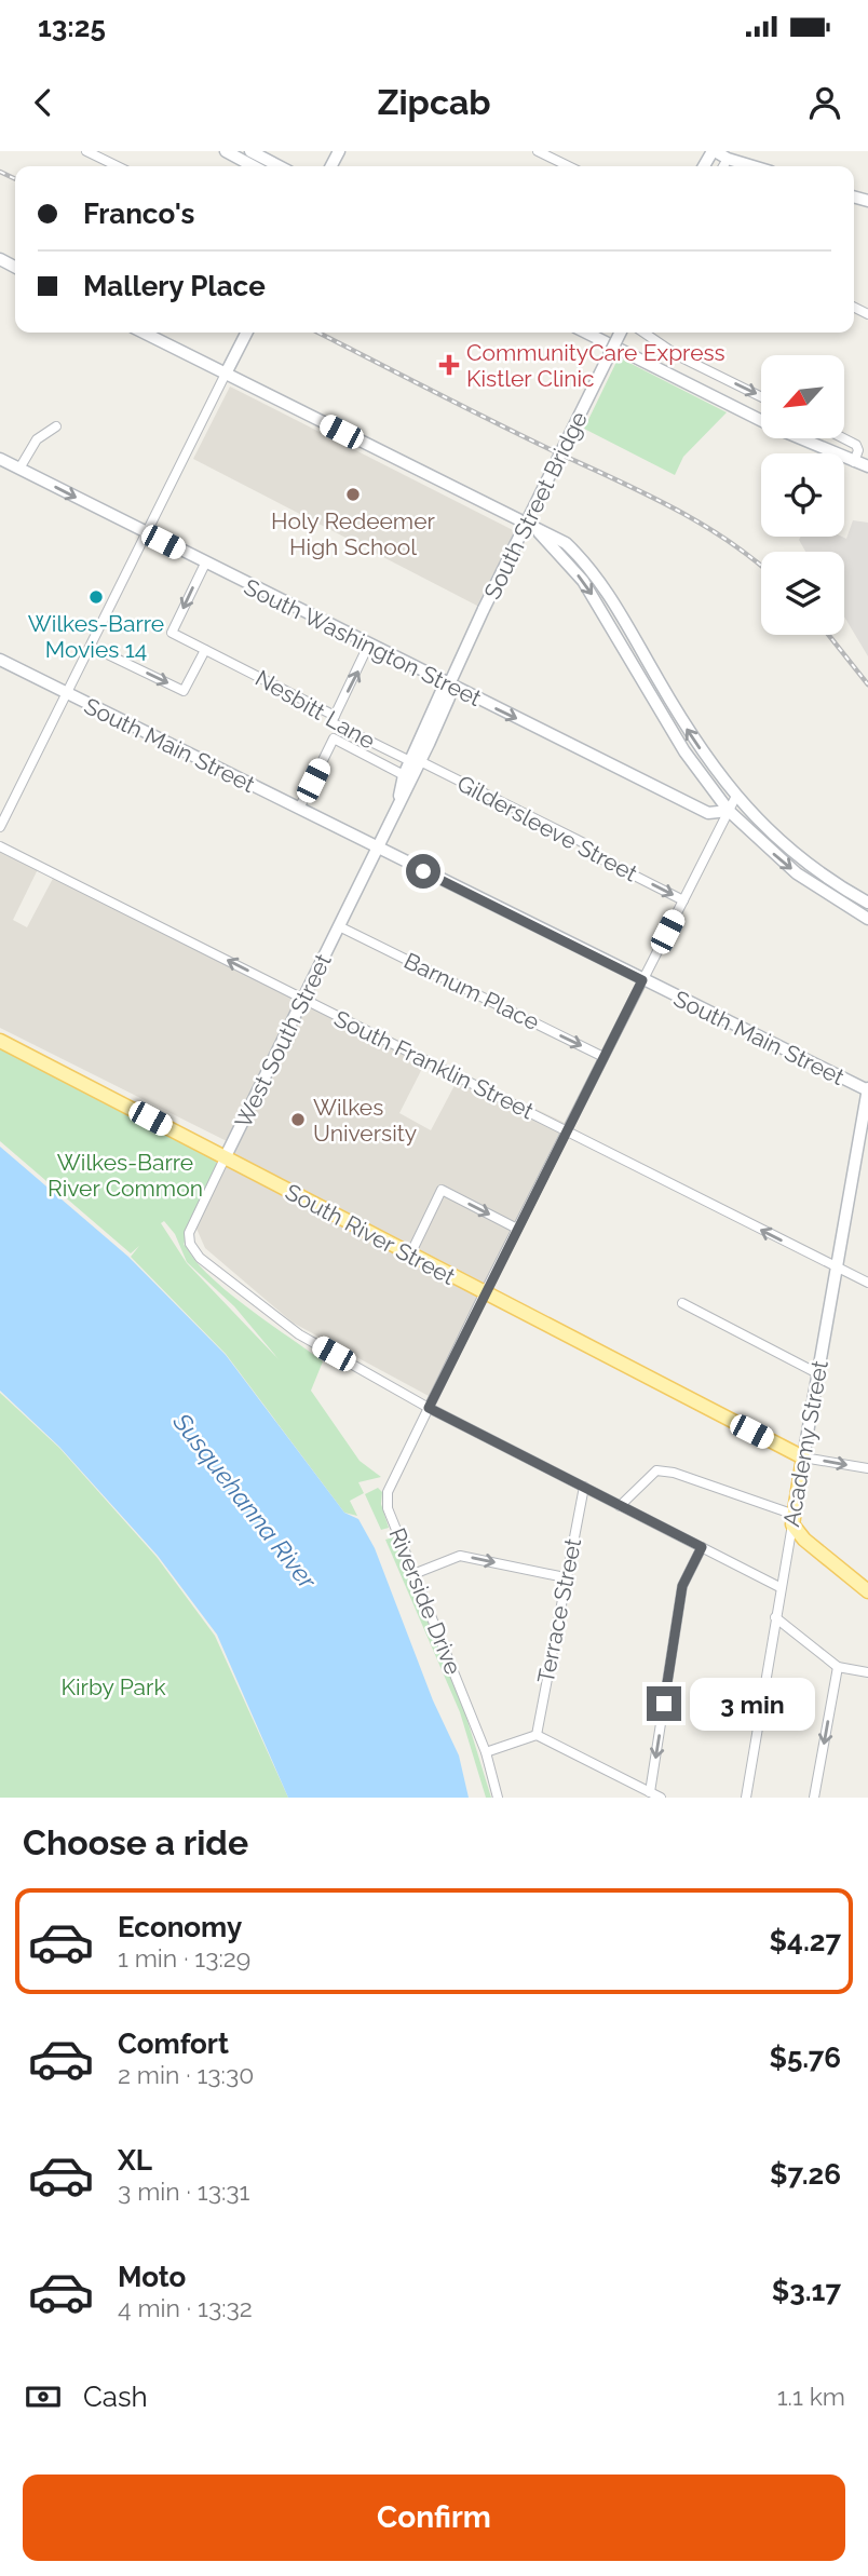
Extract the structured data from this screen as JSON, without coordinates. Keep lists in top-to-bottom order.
{
  "streets": {
    "main road": [
      "South Street Bridge",
      "South Washington Street",
      "South Main Street",
      "West South Street",
      "South River Street",
      "Academy Street"
    ],
    "street": [
      "Nesbitt Lane",
      "Gildersleeve Street",
      "Barnum Place",
      "South Franklin Street",
      "Riverside Drive",
      "Terrace Street"
    ]
  },
  "crossings": [
    ["South Street Bridge", "South Washington Street"],
    ["South Street Bridge", "Nesbitt Lane"],
    ["South Street Bridge", "Gildersleeve Street"],
    ["South Washington Street", "Nesbitt Lane"],
    ["South Washington Street", "Riverside Drive"],
    ["Nesbitt Lane", "Gildersleeve Street"],
    ["South Main Street", "West South Street"],
    ["South Main Street", "Academy Street"],
    ["South Main Street", "Riverside Drive"],
    ["Gildersleeve Street", "Riverside Drive"],
    ["Barnum Place", "West South Street"],
    ["Barnum Place", "Riverside Drive"],
    ["West South Street", "South Franklin Street"],
    ["West South Street", "South River Street"],
    ["West South Street", "Riverside Drive"],
    ["South Franklin Street", "Academy Street"],
    ["South Franklin Street", "Riverside Drive"],
    ["South River Street", "Academy Street"],
    ["South River Street", "Riverside Drive"]
  ],
  "one_way": [
    "South Washington Street",
    "Gildersleeve Street",
    "Barnum Place",
    "South Franklin Street"
  ],
  "water": ["Susquehanna River"],
  "parks": ["Wilkes-Barre River Common", "Kirby Park"],
  "places": {
    "health": ["CommunityCare Express Kistler Clinic"],
    "other": ["Holy Redeemer High School", "Wilkes-Barre Movies 14", "Wilkes University"]
  },
  "north": "bottom left",
  "page": {
    "status": "13:25",
    "header": "Zipcab",
    "banner": ["Franco's", "Mallery Place"],
    "bubble": "3 min",
    "heading": "Choose a ride",
    "list": [
      {
        "name": "Economy",
        "note": "1 min · 13:29",
        "value": "$4.27"
      },
      {
        "name": "Comfort",
        "note": "2 min · 13:30",
        "value": "$5.76"
      },
      {
        "name": "XL",
        "note": "3 min · 13:31",
        "value": "$7.26"
      },
      {
        "name": "Moto",
        "note": "4 min · 13:32",
        "value": "$3.17"
      }
    ],
    "pay": ["Cash", "1.1 km"],
    "buttons": "Confirm"
  }
}
